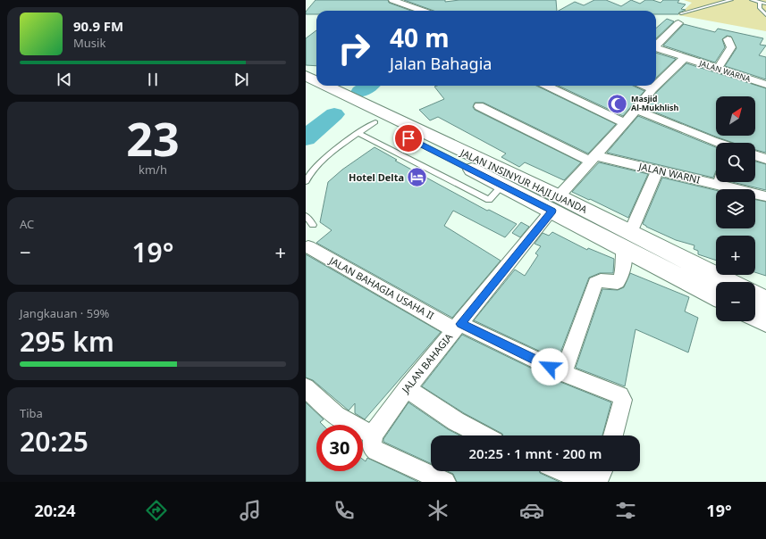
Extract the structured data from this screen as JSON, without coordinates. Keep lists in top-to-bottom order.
{
  "streets": {
    "main road": ["JALAN INSINYUR HAJI JUANDA"],
    "street": [
      "JALAN WARNA",
      "JALAN WARNI",
      "JALAN BAHAGIA USAHA II",
      "JALAN BAHAGIA"
    ]
  },
  "crossings": [
    ["JALAN WARNA", "JALAN BAHAGIA"],
    ["JALAN WARNI", "JALAN BAHAGIA"],
    ["JALAN INSINYUR HAJI JUANDA", "JALAN BAHAGIA"],
    ["JALAN BAHAGIA USAHA II", "JALAN BAHAGIA"]
  ],
  "places": {
    "mosque": ["Masjid Al-Mukhlish"],
    "hotel": ["Hotel Delta"]
  },
  "north": "top right",
  "page": {
    "turn": ["40 m", "Jalan Bahagia"],
    "song": ["90.9 FM", "Musik"],
    "map_buttons": ["+", "−"],
    "tile": [
      ["23", "km/h"],
      "AC",
      ["Jangkauan · 59%", "295 km"],
      ["Tiba", "20:25"]
    ],
    "heat": ["−", "19°", "+"],
    "limit": "30",
    "trip": "20:25 · 1 mnt · 200 m",
    "tabs": ["20:24", "19°"]
  }
}
